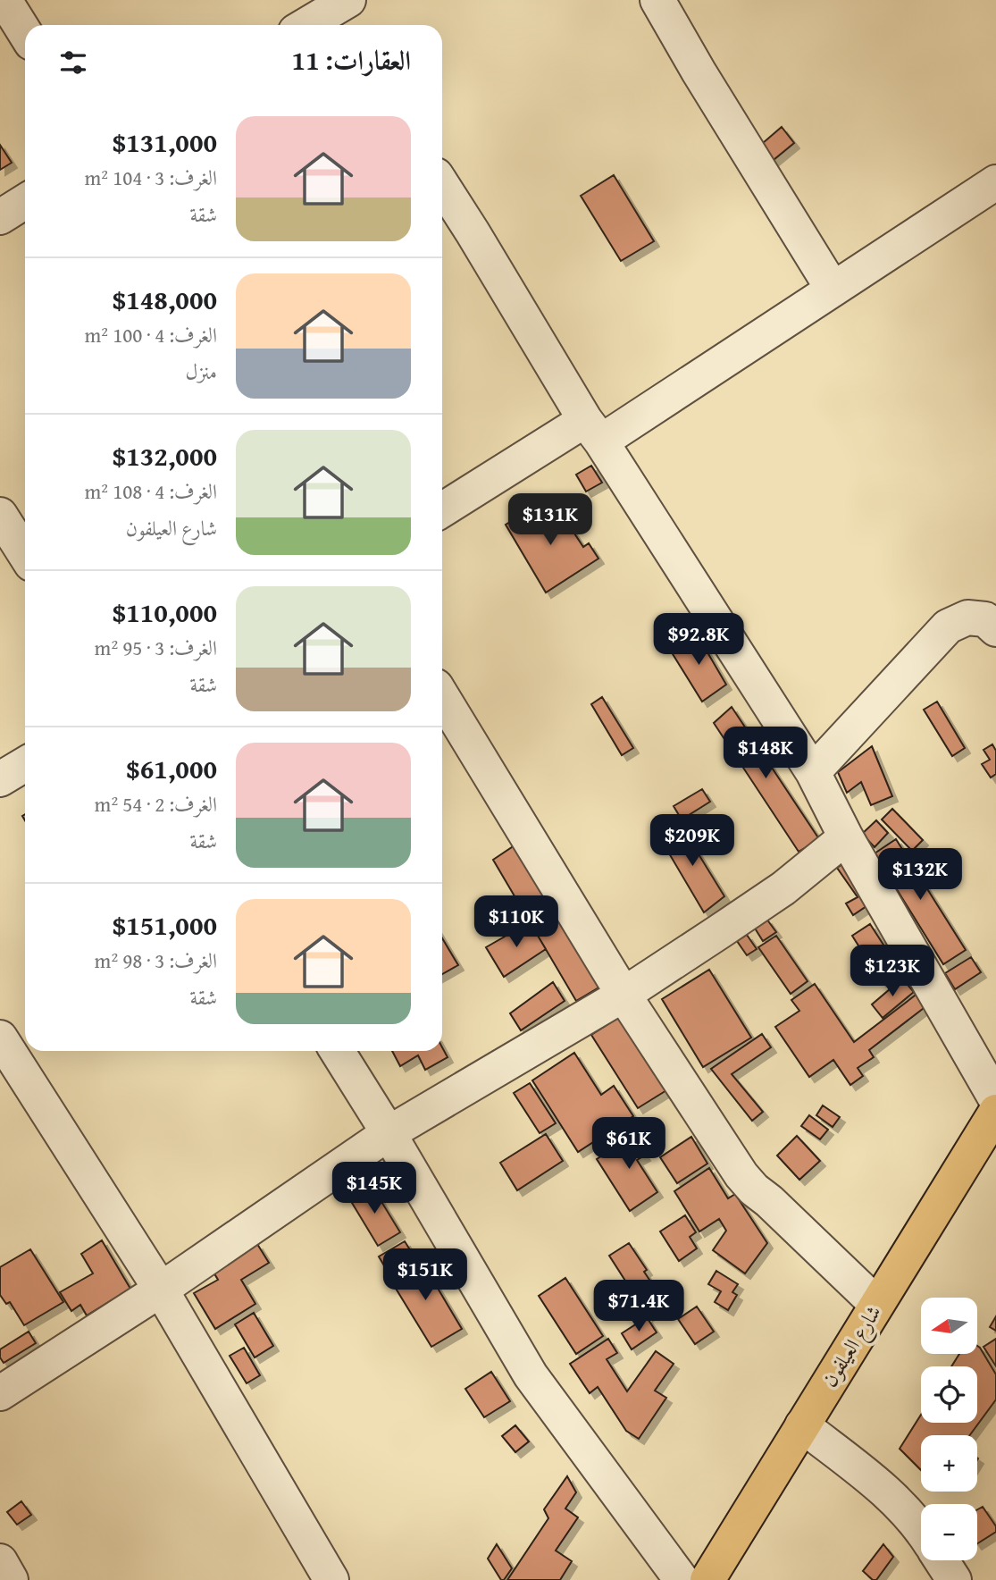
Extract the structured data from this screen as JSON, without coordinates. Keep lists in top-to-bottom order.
{
  "streets": {
    "highway": ["شارع العيلفون"]
  },
  "north": "left",
  "page": {
    "heading": "العقارات: 11",
    "list": [
      {
        "name": "$131,000",
        "note": "الغرف: 3 · 104 m² · شقة"
      },
      {
        "name": "$148,000",
        "note": "الغرف: 4 · 100 m² · منزل"
      },
      {
        "name": "$132,000",
        "note": "الغرف: 4 · 108 m² · شارع العيلفون"
      },
      {
        "name": "$110,000",
        "note": "الغرف: 3 · 95 m² · شقة"
      },
      {
        "name": "$61,000",
        "note": "الغرف: 2 · 54 m² · شقة"
      },
      {
        "name": "$151,000",
        "note": "الغرف: 3 · 98 m² · شقة"
      }
    ],
    "price": [
      "$131K",
      "$92.8K",
      "$148K",
      "$209K",
      "$132K",
      "$110K",
      "$123K",
      "$61K",
      "$145K",
      "$151K",
      "$71.4K"
    ],
    "map_buttons": ["+", "−"]
  }
}
